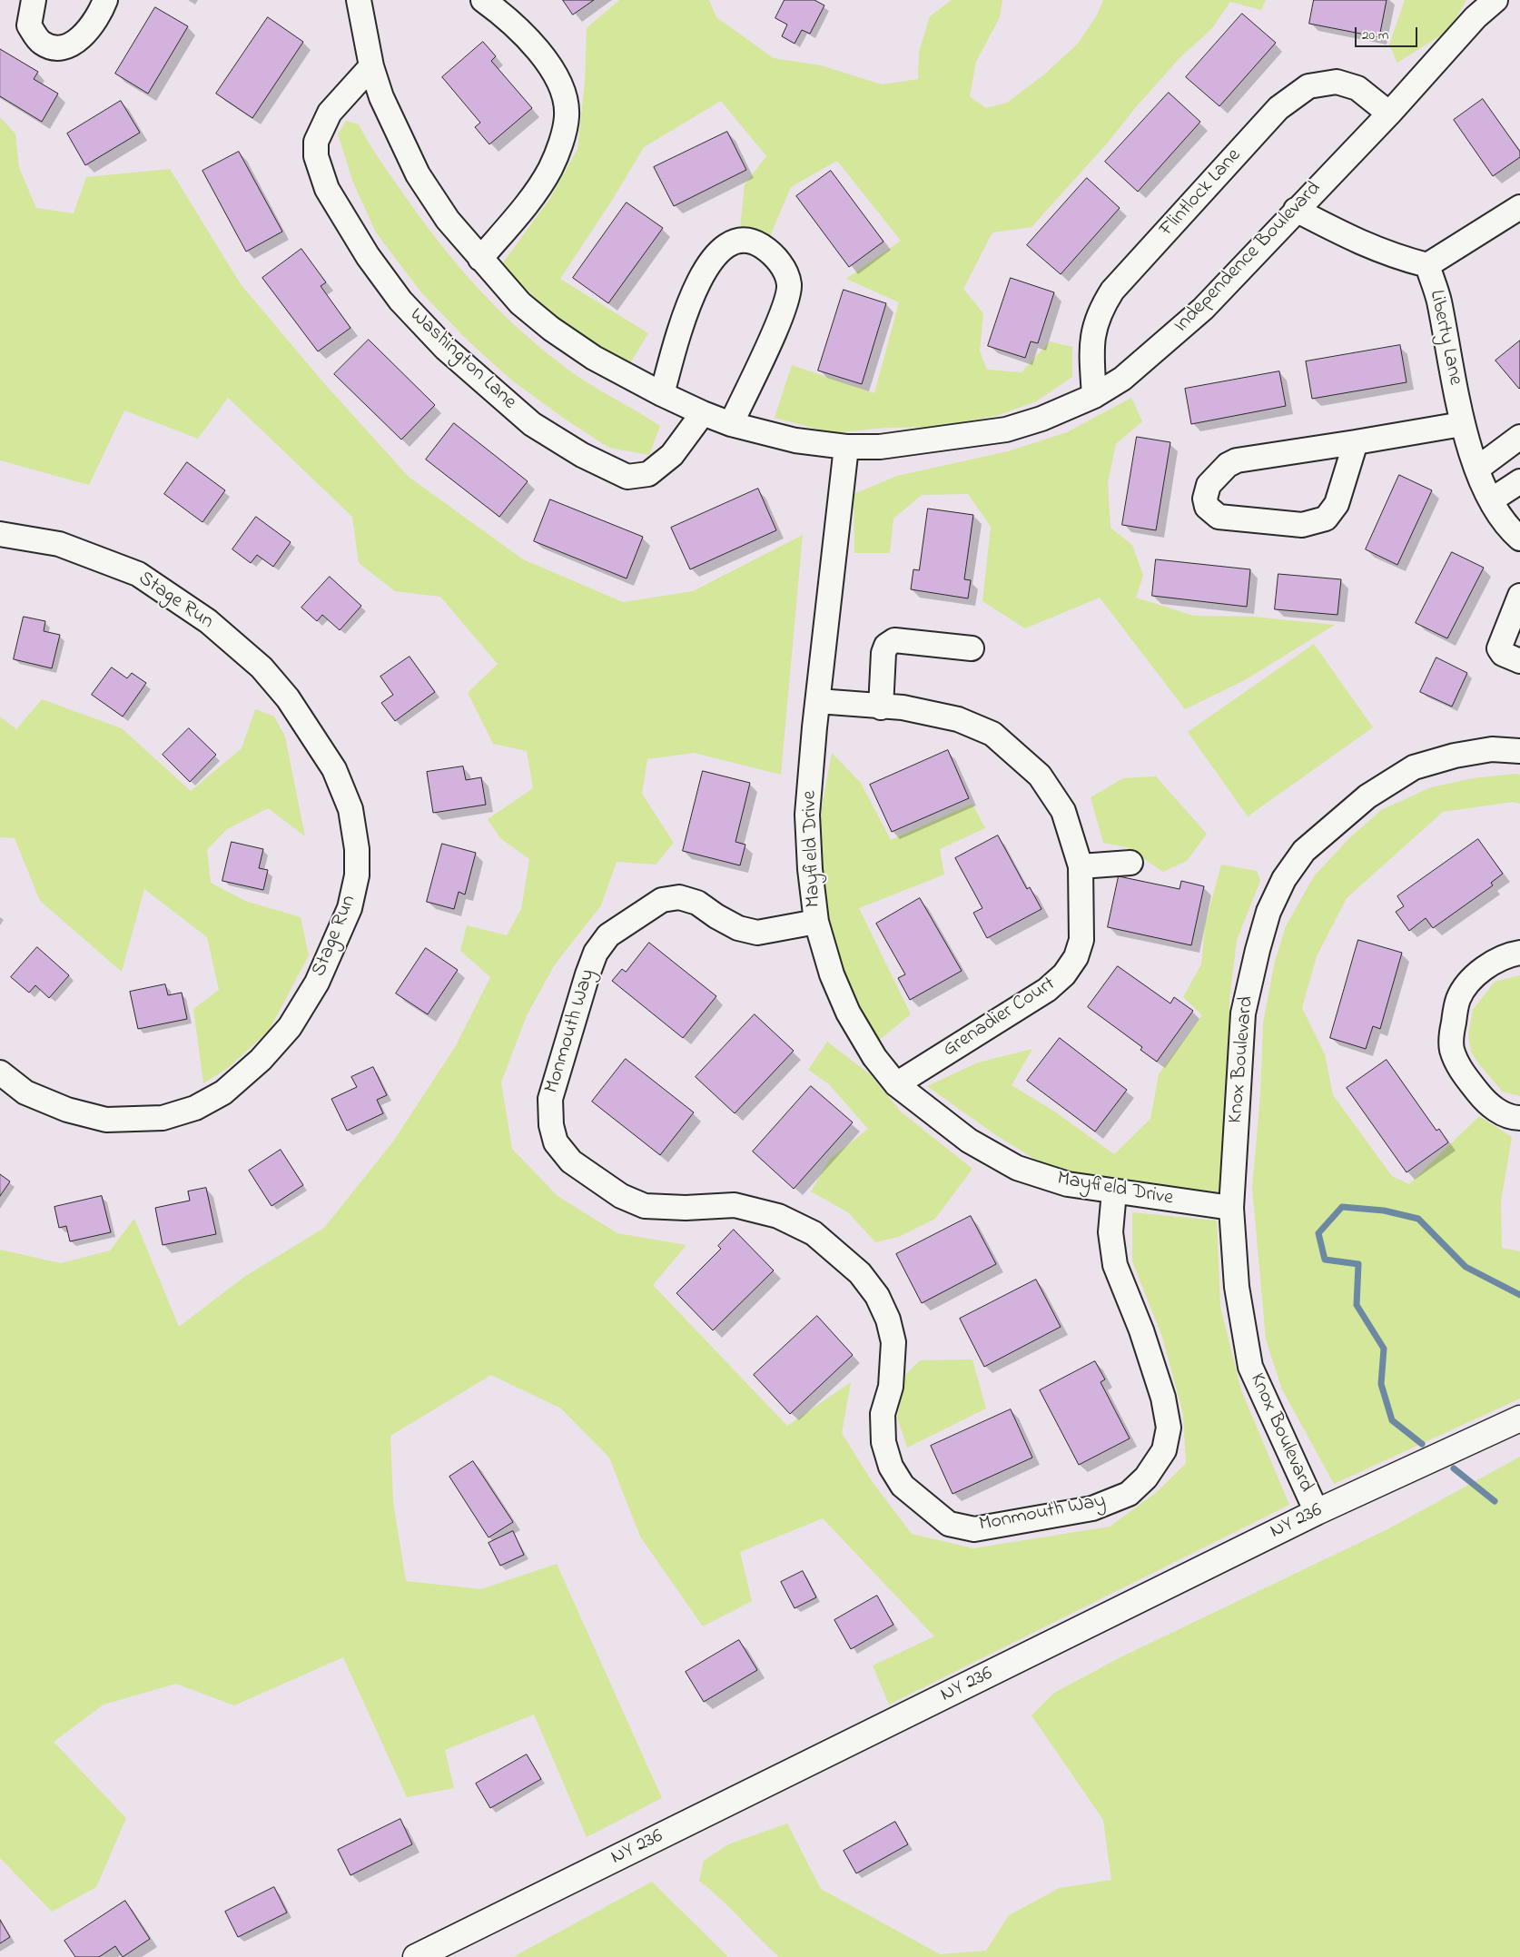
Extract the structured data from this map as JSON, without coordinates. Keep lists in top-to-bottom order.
{
  "streets": {
    "main road": ["NY 236"],
    "street": [
      "Flintlock Lane",
      "Independence Boulevard",
      "Liberty Lane",
      "Washington Lane",
      "Stage Run",
      "Mayfield Drive",
      "Grenadier Court",
      "Monmouth Way",
      "Knox Boulevard"
    ]
  },
  "crossings": [
    ["Flintlock Lane", "Independence Boulevard"],
    ["Independence Boulevard", "Liberty Lane"],
    ["Independence Boulevard", "Washington Lane"],
    ["Independence Boulevard", "Mayfield Drive"],
    ["Mayfield Drive", "Grenadier Court"],
    ["Mayfield Drive", "Monmouth Way"],
    ["Mayfield Drive", "Knox Boulevard"],
    ["Knox Boulevard", "NY 236"]
  ],
  "scale_bar": "20 m"
}
